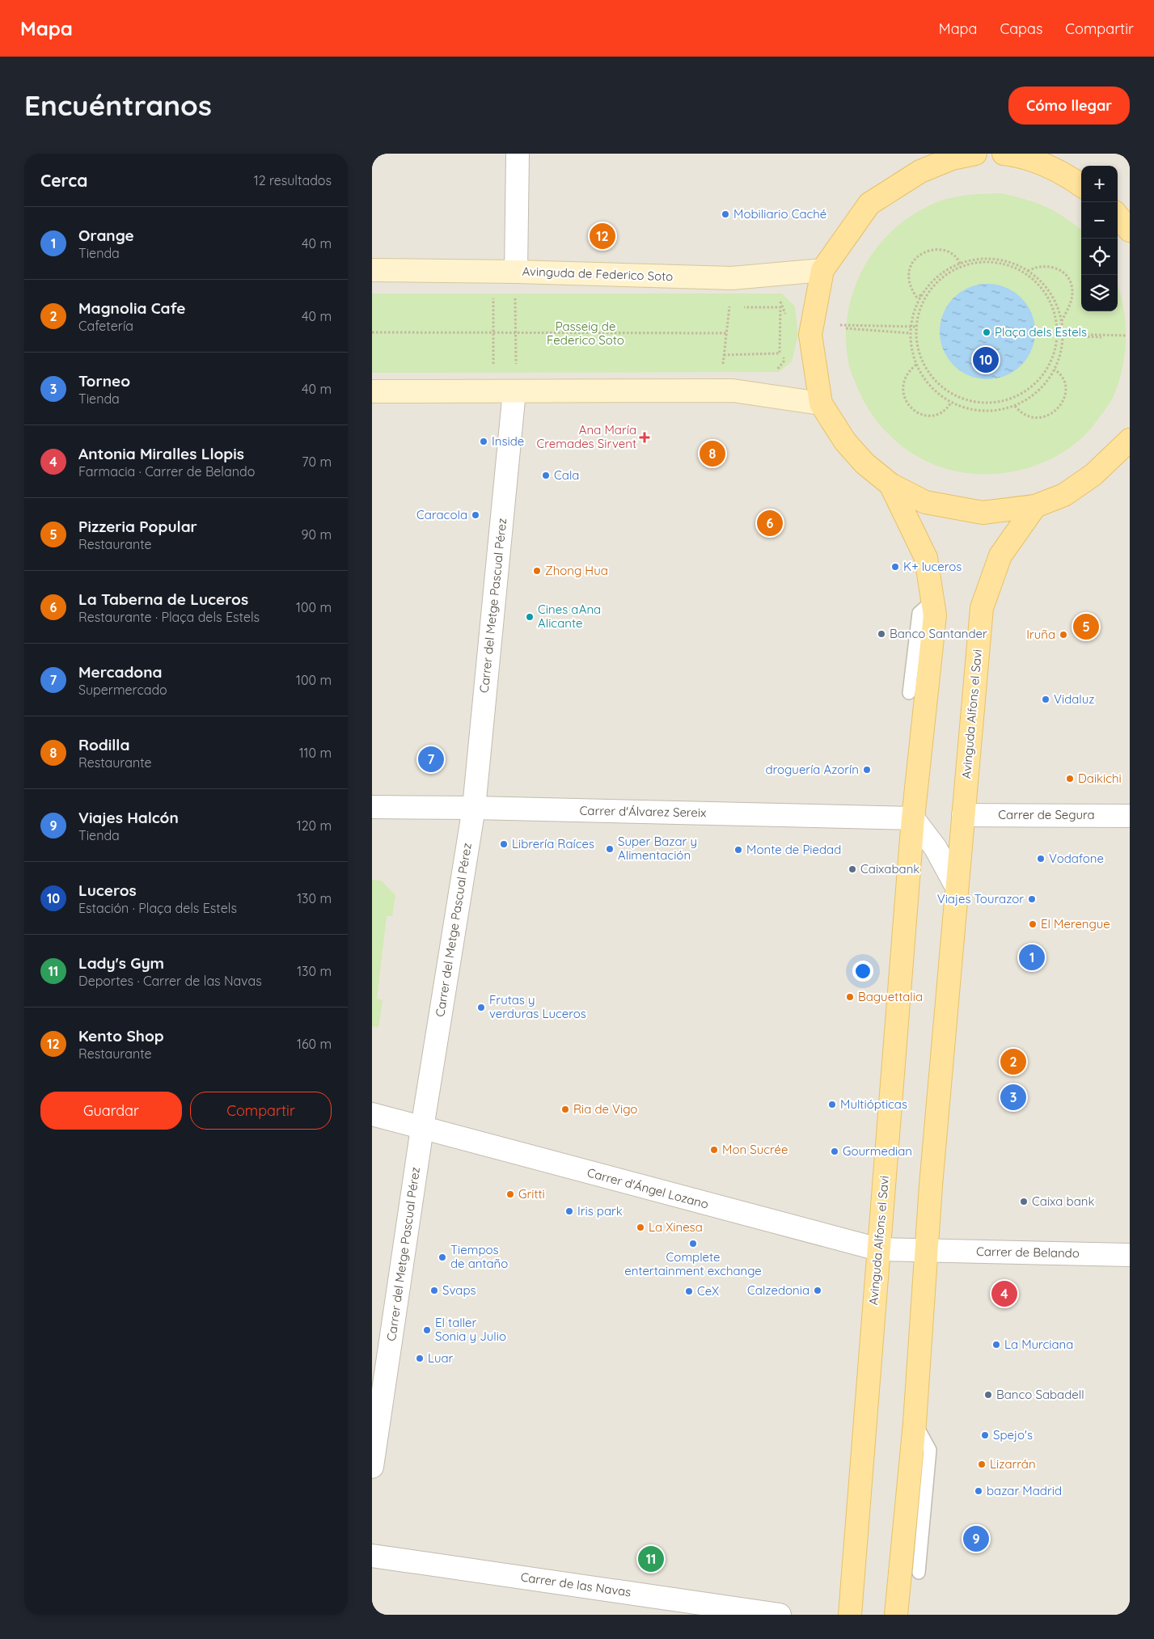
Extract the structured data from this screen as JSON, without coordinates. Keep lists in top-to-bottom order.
{
  "streets": {
    "main road": ["Avinguda Alfons el Savi"],
    "street": [
      "Avinguda de Federico Soto",
      "Carrer del Metge Pascual Pérez",
      "Carrer d'Álvarez Sereix",
      "Carrer de Segura",
      "Carrer d'Ángel Lozano",
      "Carrer de Belando",
      "Carrer de las Navas"
    ]
  },
  "crossings": [
    ["Carrer del Metge Pascual Pérez", "Carrer d'Álvarez Sereix"],
    ["Carrer del Metge Pascual Pérez", "Carrer d'Ángel Lozano"],
    ["Avinguda Alfons el Savi", "Carrer d'Álvarez Sereix"],
    ["Avinguda Alfons el Savi", "Carrer de Segura"],
    ["Avinguda Alfons el Savi", "Carrer d'Ángel Lozano"],
    ["Avinguda Alfons el Savi", "Carrer de Belando"],
    ["Carrer d'Ángel Lozano", "Carrer de Belando"]
  ],
  "parks": ["Passeig de Federico Soto"],
  "places": {
    "other": [
      "Mobiliario Caché",
      "Plaça dels Estels",
      "Inside",
      "Cala",
      "Caracola",
      "K+ luceros",
      "Zhong Hua",
      "Cines aAna Alicante",
      "Banco Santander",
      "Iruña",
      "Vidaluz",
      "droguería Azorín",
      "Daikichi",
      "Librería Raíces",
      "Super Bazar y Alimentación",
      "Monte de Piedad",
      "Vodafone",
      "Caixabank",
      "Viajes Tourazor",
      "El Merengue",
      "Baguettalia",
      "Frutas y verduras Luceros",
      "Multiópticas",
      "Ria de Vigo",
      "Mon Sucrée",
      "Gourmedian",
      "Gritti",
      "Caixa bank",
      "Iris park",
      "La Xinesa",
      "Complete entertainment exchange",
      "Tiempos de antaño",
      "Svaps",
      "Calzedonia",
      "CeX",
      "El taller Sonia y Julio",
      "La Murciana",
      "Luar",
      "Banco Sabadell",
      "Spejo's",
      "Lizarrán",
      "bazar Madrid"
    ],
    "health": ["Ana María Cremades Sirvent"]
  },
  "page": {
    "header": "Mapa",
    "nav": ["Mapa", "Capas", "Compartir"],
    "buttons": [
      "Cómo llegar",
      ["Guardar", "Compartir"]
    ],
    "title": "Encuéntranos",
    "heading": ["Cerca", "12 resultados"],
    "map_buttons": ["+", "−"],
    "list": [
      {
        "mark": "1",
        "name": "Orange",
        "note": "Tienda",
        "value": "40 m"
      },
      {
        "mark": "2",
        "name": "Magnolia Cafe",
        "note": "Cafetería",
        "value": "40 m"
      },
      {
        "mark": "3",
        "name": "Torneo",
        "note": "Tienda",
        "value": "40 m"
      },
      {
        "mark": "4",
        "name": "Antonia Miralles Llopis",
        "note": "Farmacia · Carrer de Belando",
        "value": "70 m"
      },
      {
        "mark": "5",
        "name": "Pizzeria Popular",
        "note": "Restaurante",
        "value": "90 m"
      },
      {
        "mark": "6",
        "name": "La Taberna de Luceros",
        "note": "Restaurante · Plaça dels Estels",
        "value": "100 m"
      },
      {
        "mark": "7",
        "name": "Mercadona",
        "note": "Supermercado",
        "value": "100 m"
      },
      {
        "mark": "8",
        "name": "Rodilla",
        "note": "Restaurante",
        "value": "110 m"
      },
      {
        "mark": "9",
        "name": "Viajes Halcón",
        "note": "Tienda",
        "value": "120 m"
      },
      {
        "mark": "10",
        "name": "Luceros",
        "note": "Estación · Plaça dels Estels",
        "value": "130 m"
      },
      {
        "mark": "11",
        "name": "Lady's Gym",
        "note": "Deportes · Carrer de las Navas",
        "value": "130 m"
      },
      {
        "mark": "12",
        "name": "Kento Shop",
        "note": "Restaurante",
        "value": "160 m"
      }
    ],
    "pins": [
      "12",
      "10",
      "8",
      "6",
      "5",
      "7",
      "1",
      "2",
      "3",
      "4",
      "9",
      "11"
    ]
  }
}
